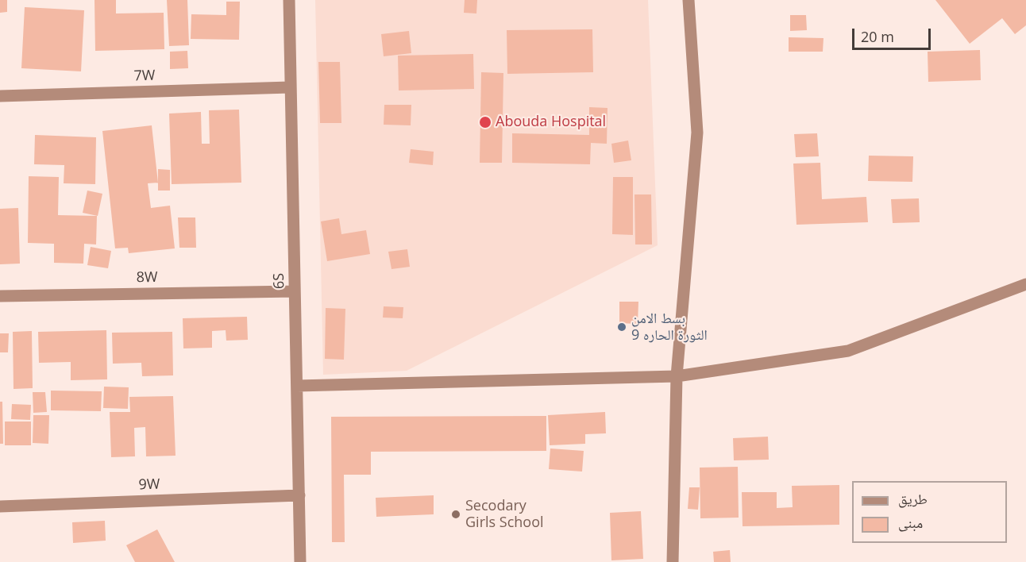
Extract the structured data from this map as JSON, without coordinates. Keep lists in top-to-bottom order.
{
  "streets": {
    "street": [
      "7W",
      "8W",
      "6S",
      "9W"
    ]
  },
  "crossings": [
    ["7W", "6S"],
    ["8W", "6S"],
    ["6S", "9W"]
  ],
  "places": ["Abouda Hospital", "بسط الامن الثورة الحاره 9", "Secodary Girls School"],
  "legend": ["طريق", "مبنى"],
  "scale_bar": "20 m"
}
